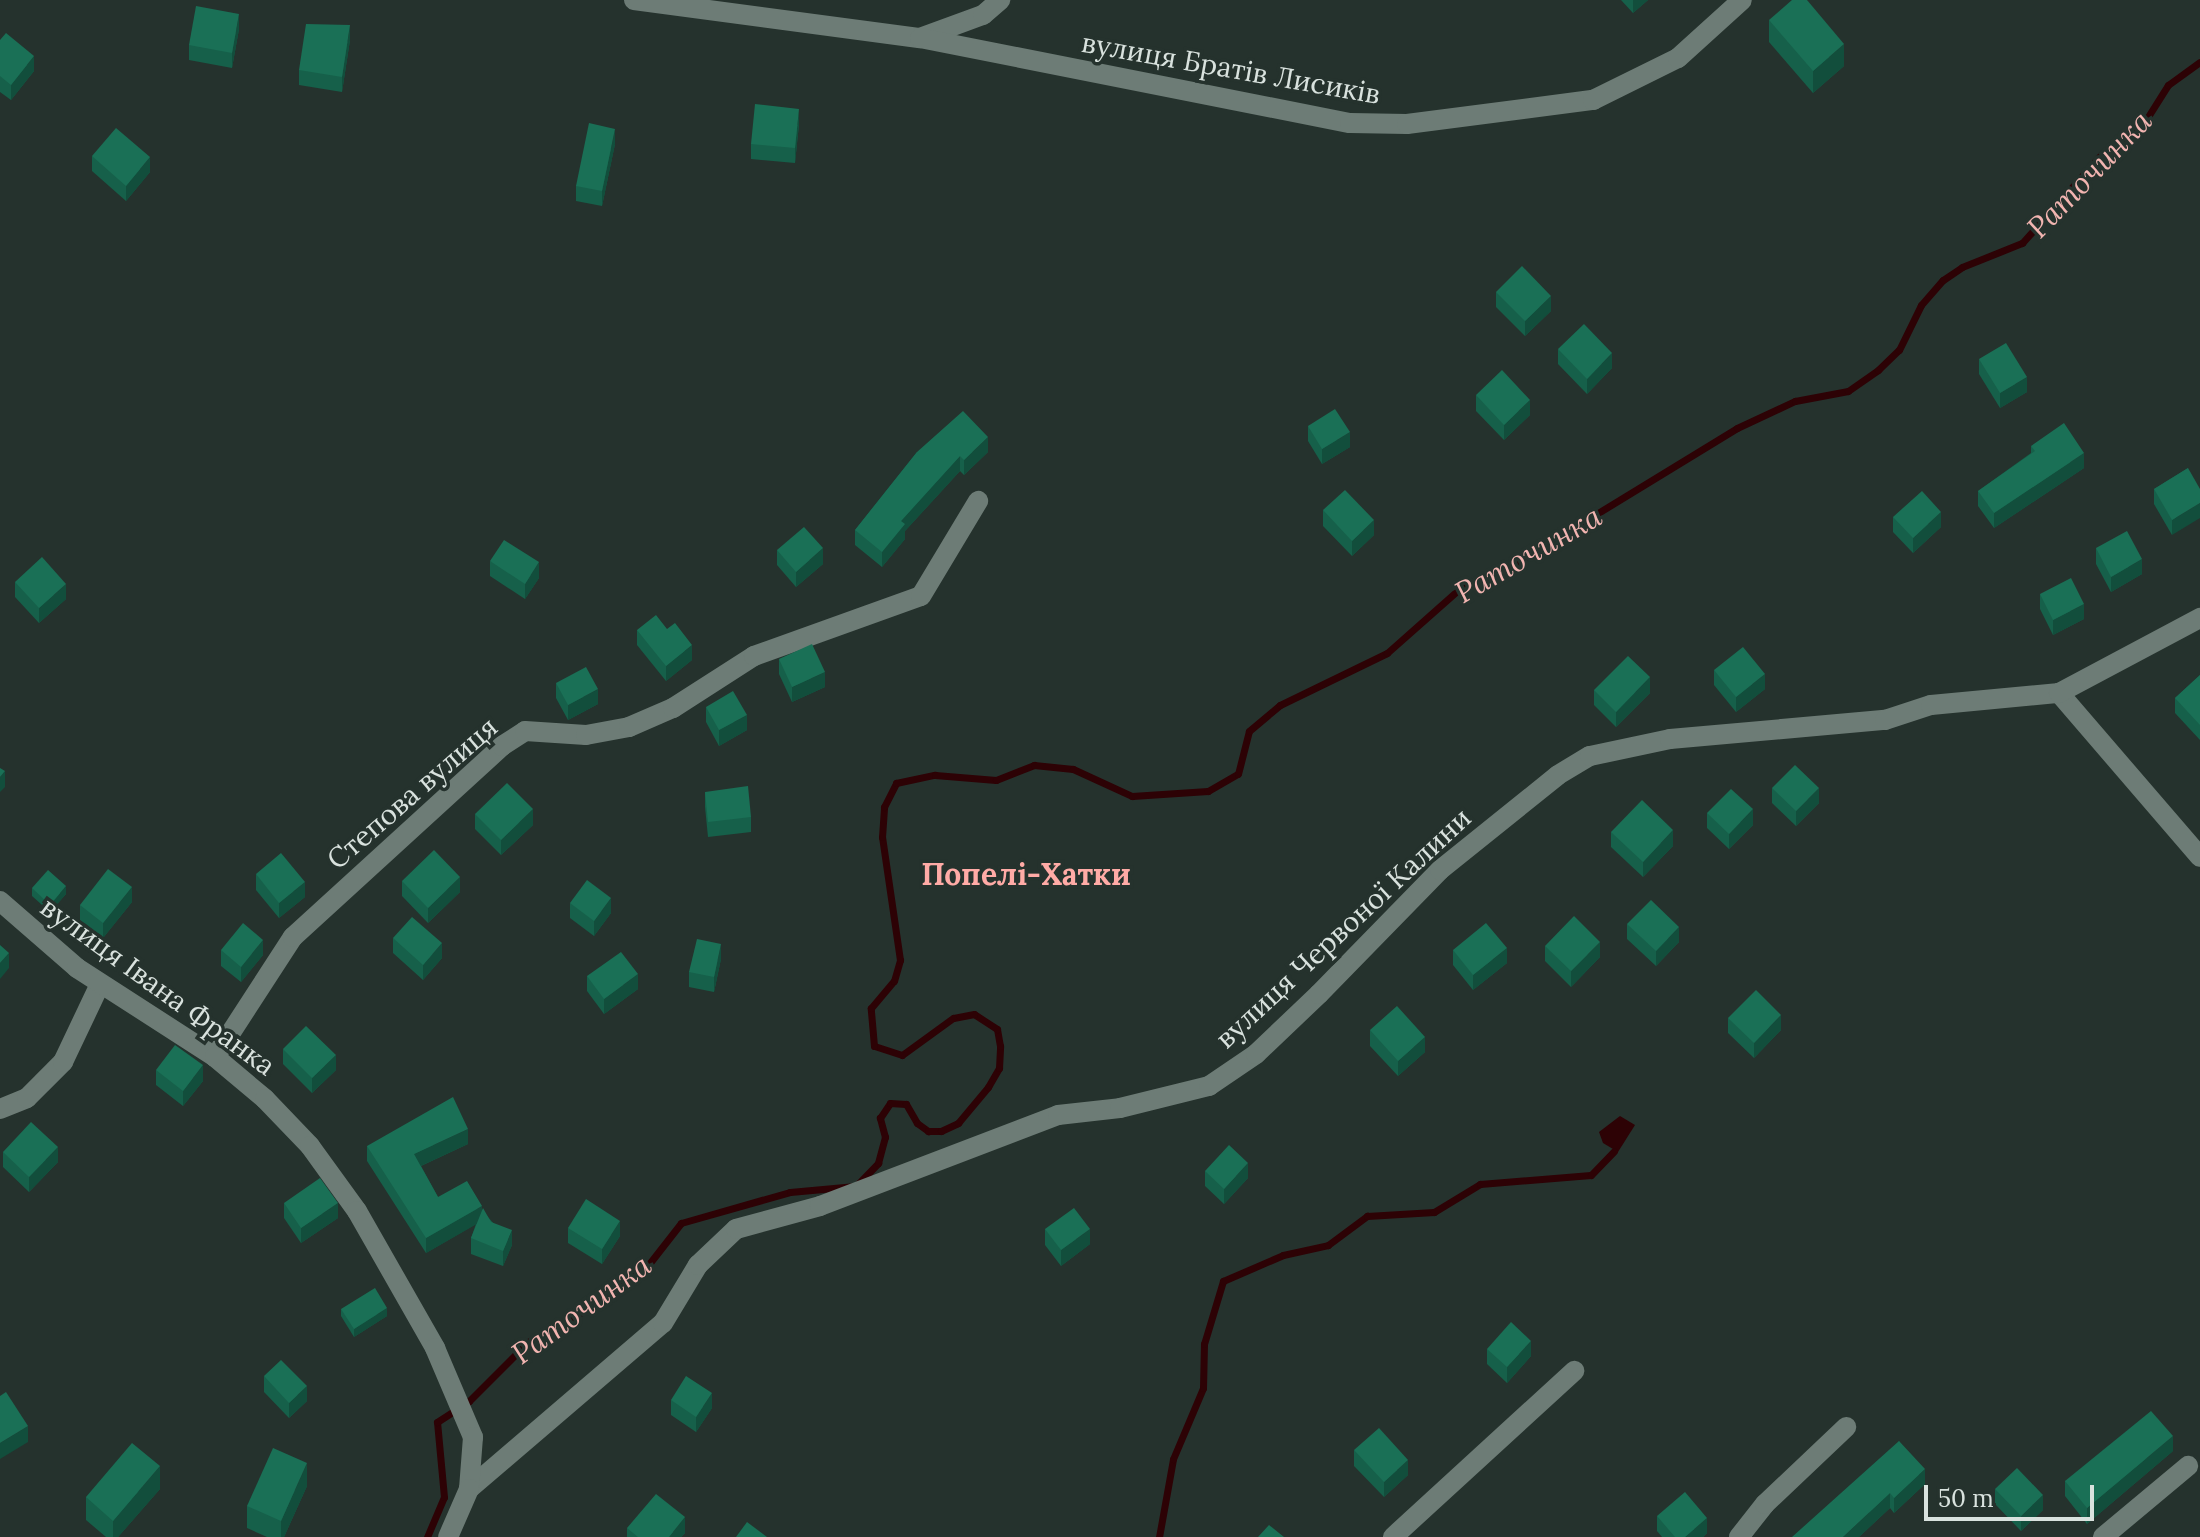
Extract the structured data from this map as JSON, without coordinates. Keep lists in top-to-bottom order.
{
  "streets": {
    "street": [
      "вулиця Братів Лисиків",
      "Степова вулиця",
      "вулиця Червоної Калини",
      "вулиця Івана Франка"
    ]
  },
  "crossings": [
    ["Степова вулиця", "вулиця Івана Франка"],
    ["вулиця Червоної Калини", "вулиця Івана Франка"]
  ],
  "districts": ["Попелі-Хатки"],
  "water": ["Раточинка"],
  "scale_bar": "50 m"
}
